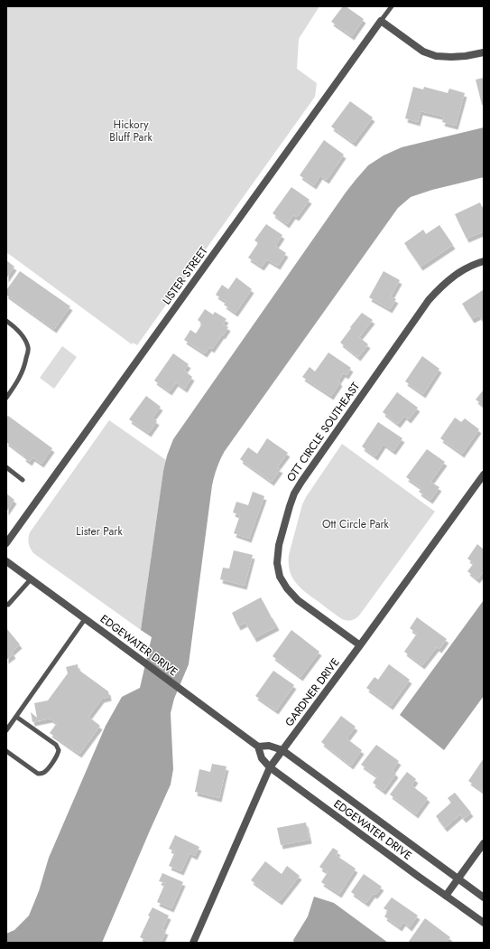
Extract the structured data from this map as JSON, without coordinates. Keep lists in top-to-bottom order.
{
  "streets": {
    "street": [
      "LISTER STREET",
      "OTT CIRCLE SOUTHEAST",
      "EDGEWATER DRIVE",
      "GARDNER DRIVE"
    ]
  },
  "crossings": [
    ["OTT CIRCLE SOUTHEAST", "GARDNER DRIVE"],
    ["EDGEWATER DRIVE", "GARDNER DRIVE"]
  ],
  "parks": ["Hickory Bluff Park", "Ott Circle Park", "Lister Park"]
}
